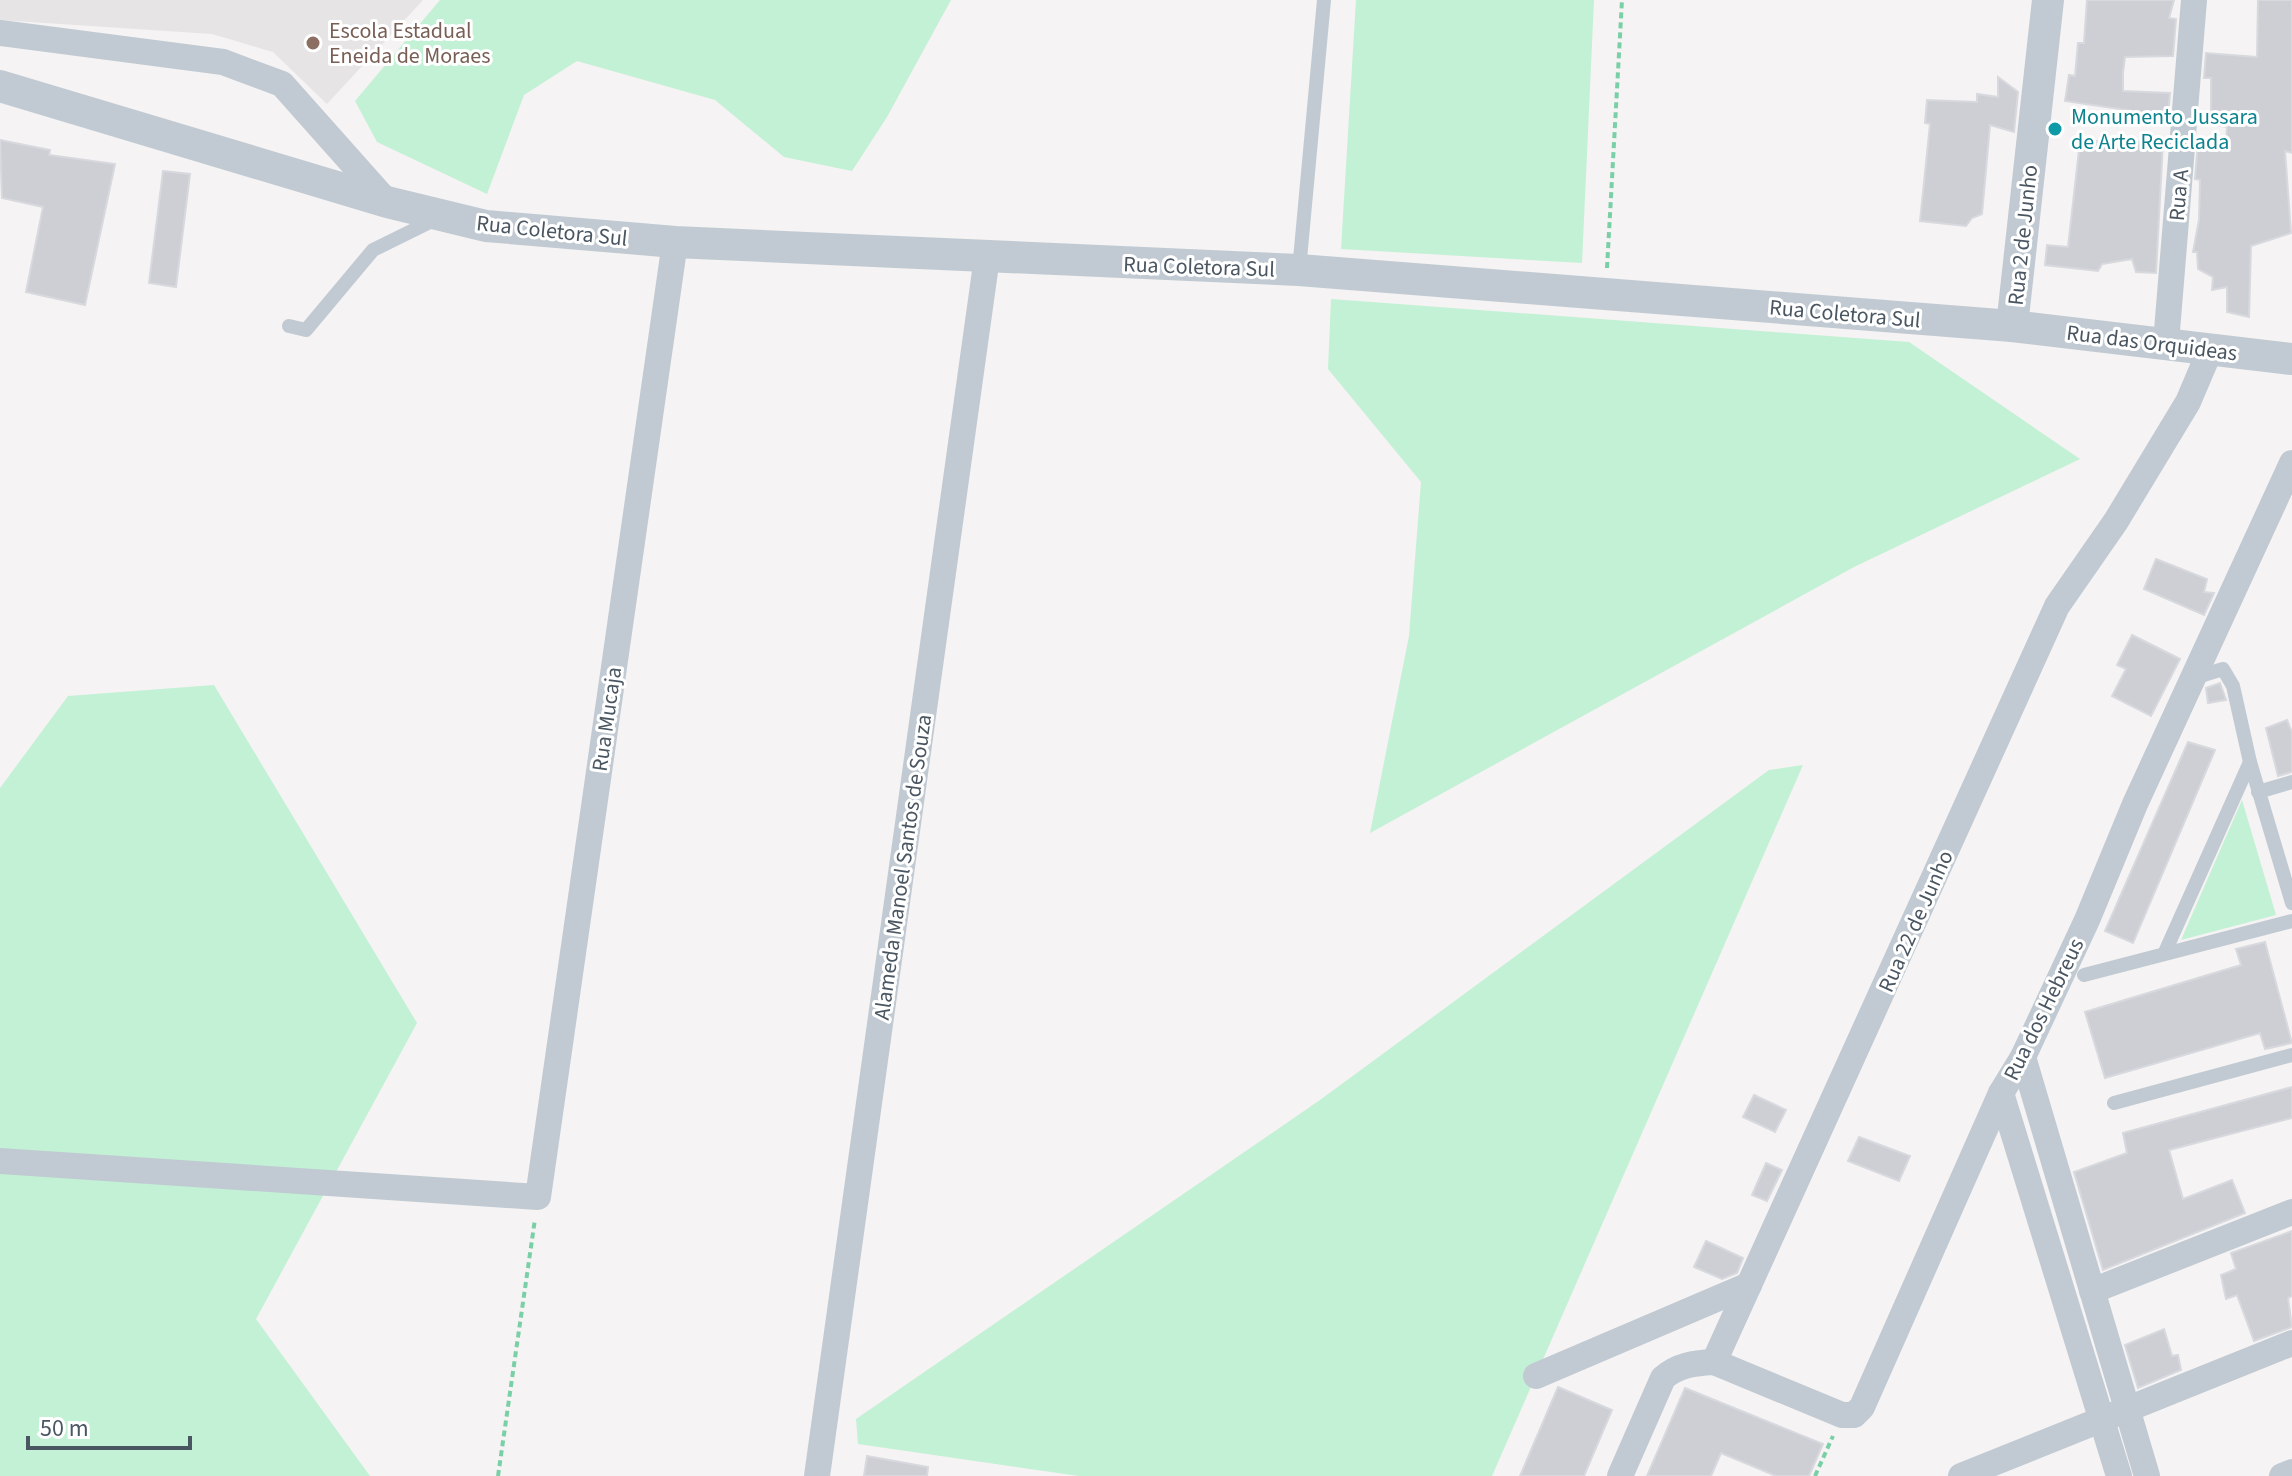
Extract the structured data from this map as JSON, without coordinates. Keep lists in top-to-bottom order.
{
  "streets": {
    "street": [
      "Rua A",
      "Rua Coletora Sul",
      "Rua 2 de Junho",
      "Rua das Orquideas",
      "Rua Mucaja",
      "Alameda Manoel Santos de Souza",
      "Rua 22 de Junho",
      "Rua dos Hebreus"
    ]
  },
  "crossings": [
    ["Rua A", "Rua das Orquideas"],
    ["Rua Coletora Sul", "Rua 2 de Junho"],
    ["Rua Coletora Sul", "Rua das Orquideas"],
    ["Rua Coletora Sul", "Rua Mucaja"],
    ["Rua Coletora Sul", "Alameda Manoel Santos de Souza"],
    ["Rua 2 de Junho", "Rua das Orquideas"],
    ["Rua das Orquideas", "Rua 22 de Junho"]
  ],
  "places": ["Escola Estadual Eneida de Moraes", "Monumento Jussara de Arte Reciclada"],
  "scale_bar": "50 m"
}
